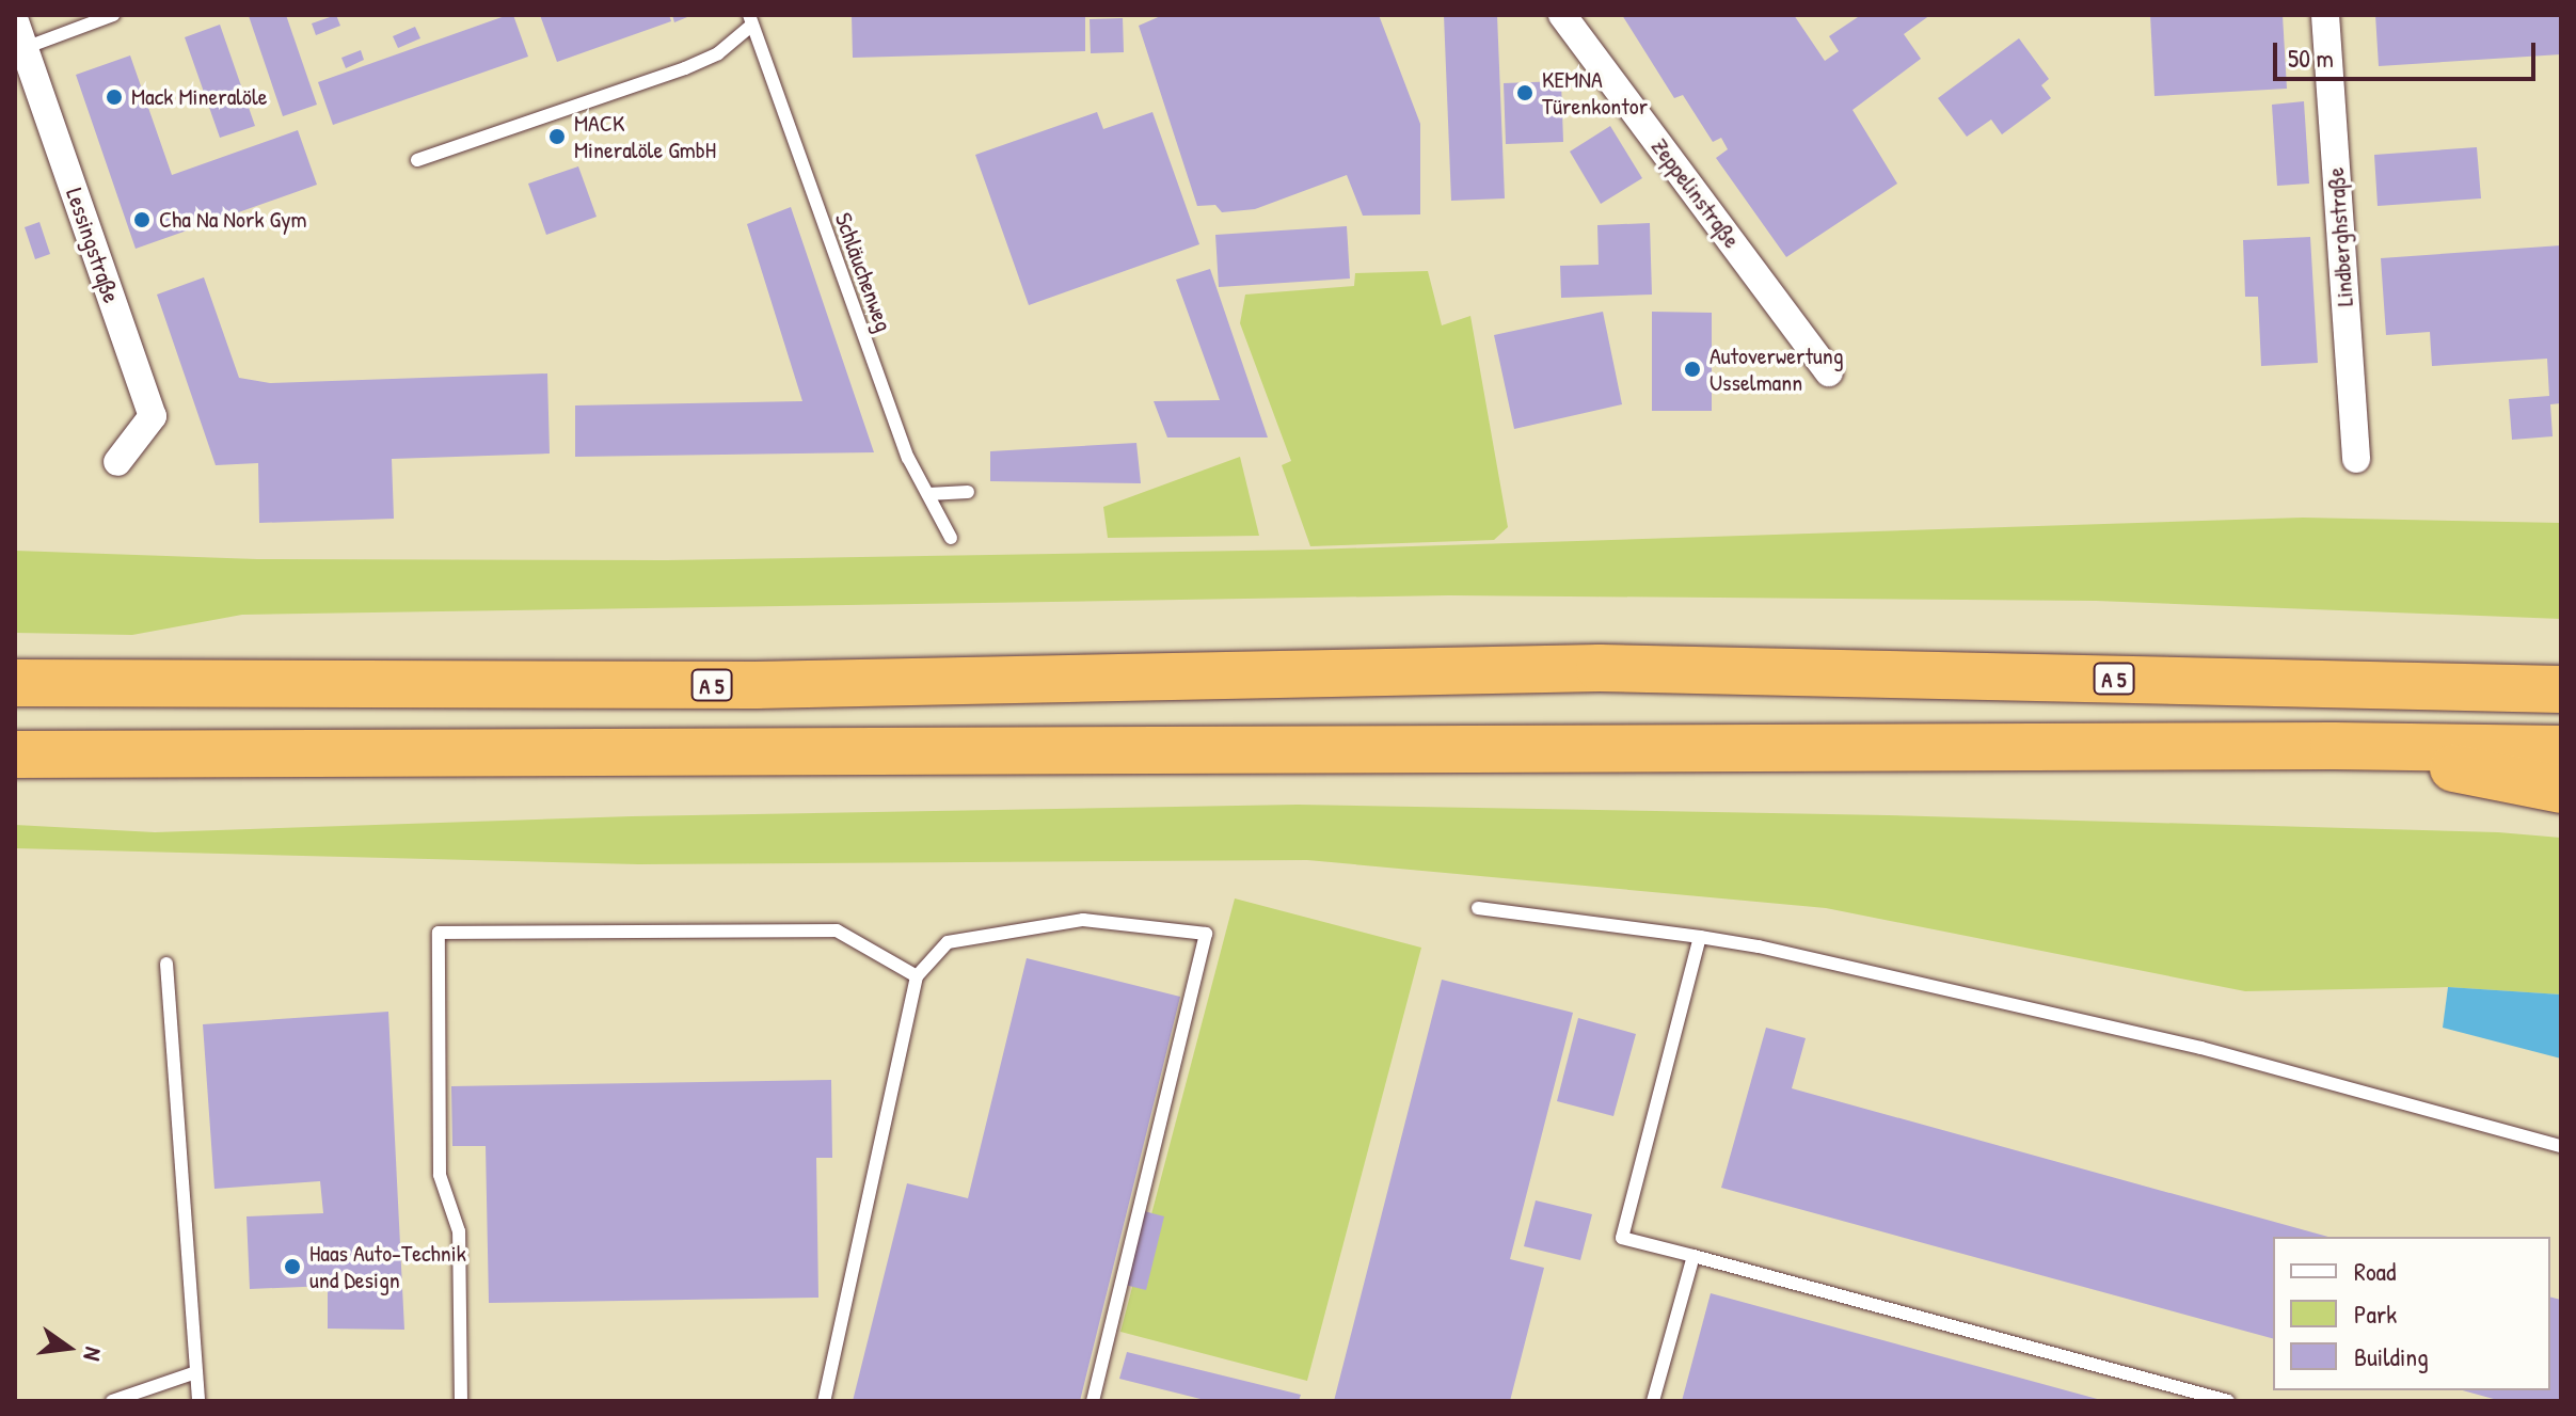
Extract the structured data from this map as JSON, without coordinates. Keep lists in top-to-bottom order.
{
  "streets": {
    "highway": ["A 5"],
    "street": ["Zeppelinstraße", "Lindberghstraße", "Lessingstraße"],
    "lane": ["Schläuchenweg"]
  },
  "places": [
    "KEMNA Türenkontor",
    "Mack Mineralöle",
    "MACK Mineralöle GmbH",
    "Cha Na Nork Gym",
    "Autoverwertung Usselmann",
    "Haas Auto-Technik und Design"
  ],
  "legend": ["Road", "Park", "Building"],
  "scale_bar": "50 m",
  "north": "right"
}
